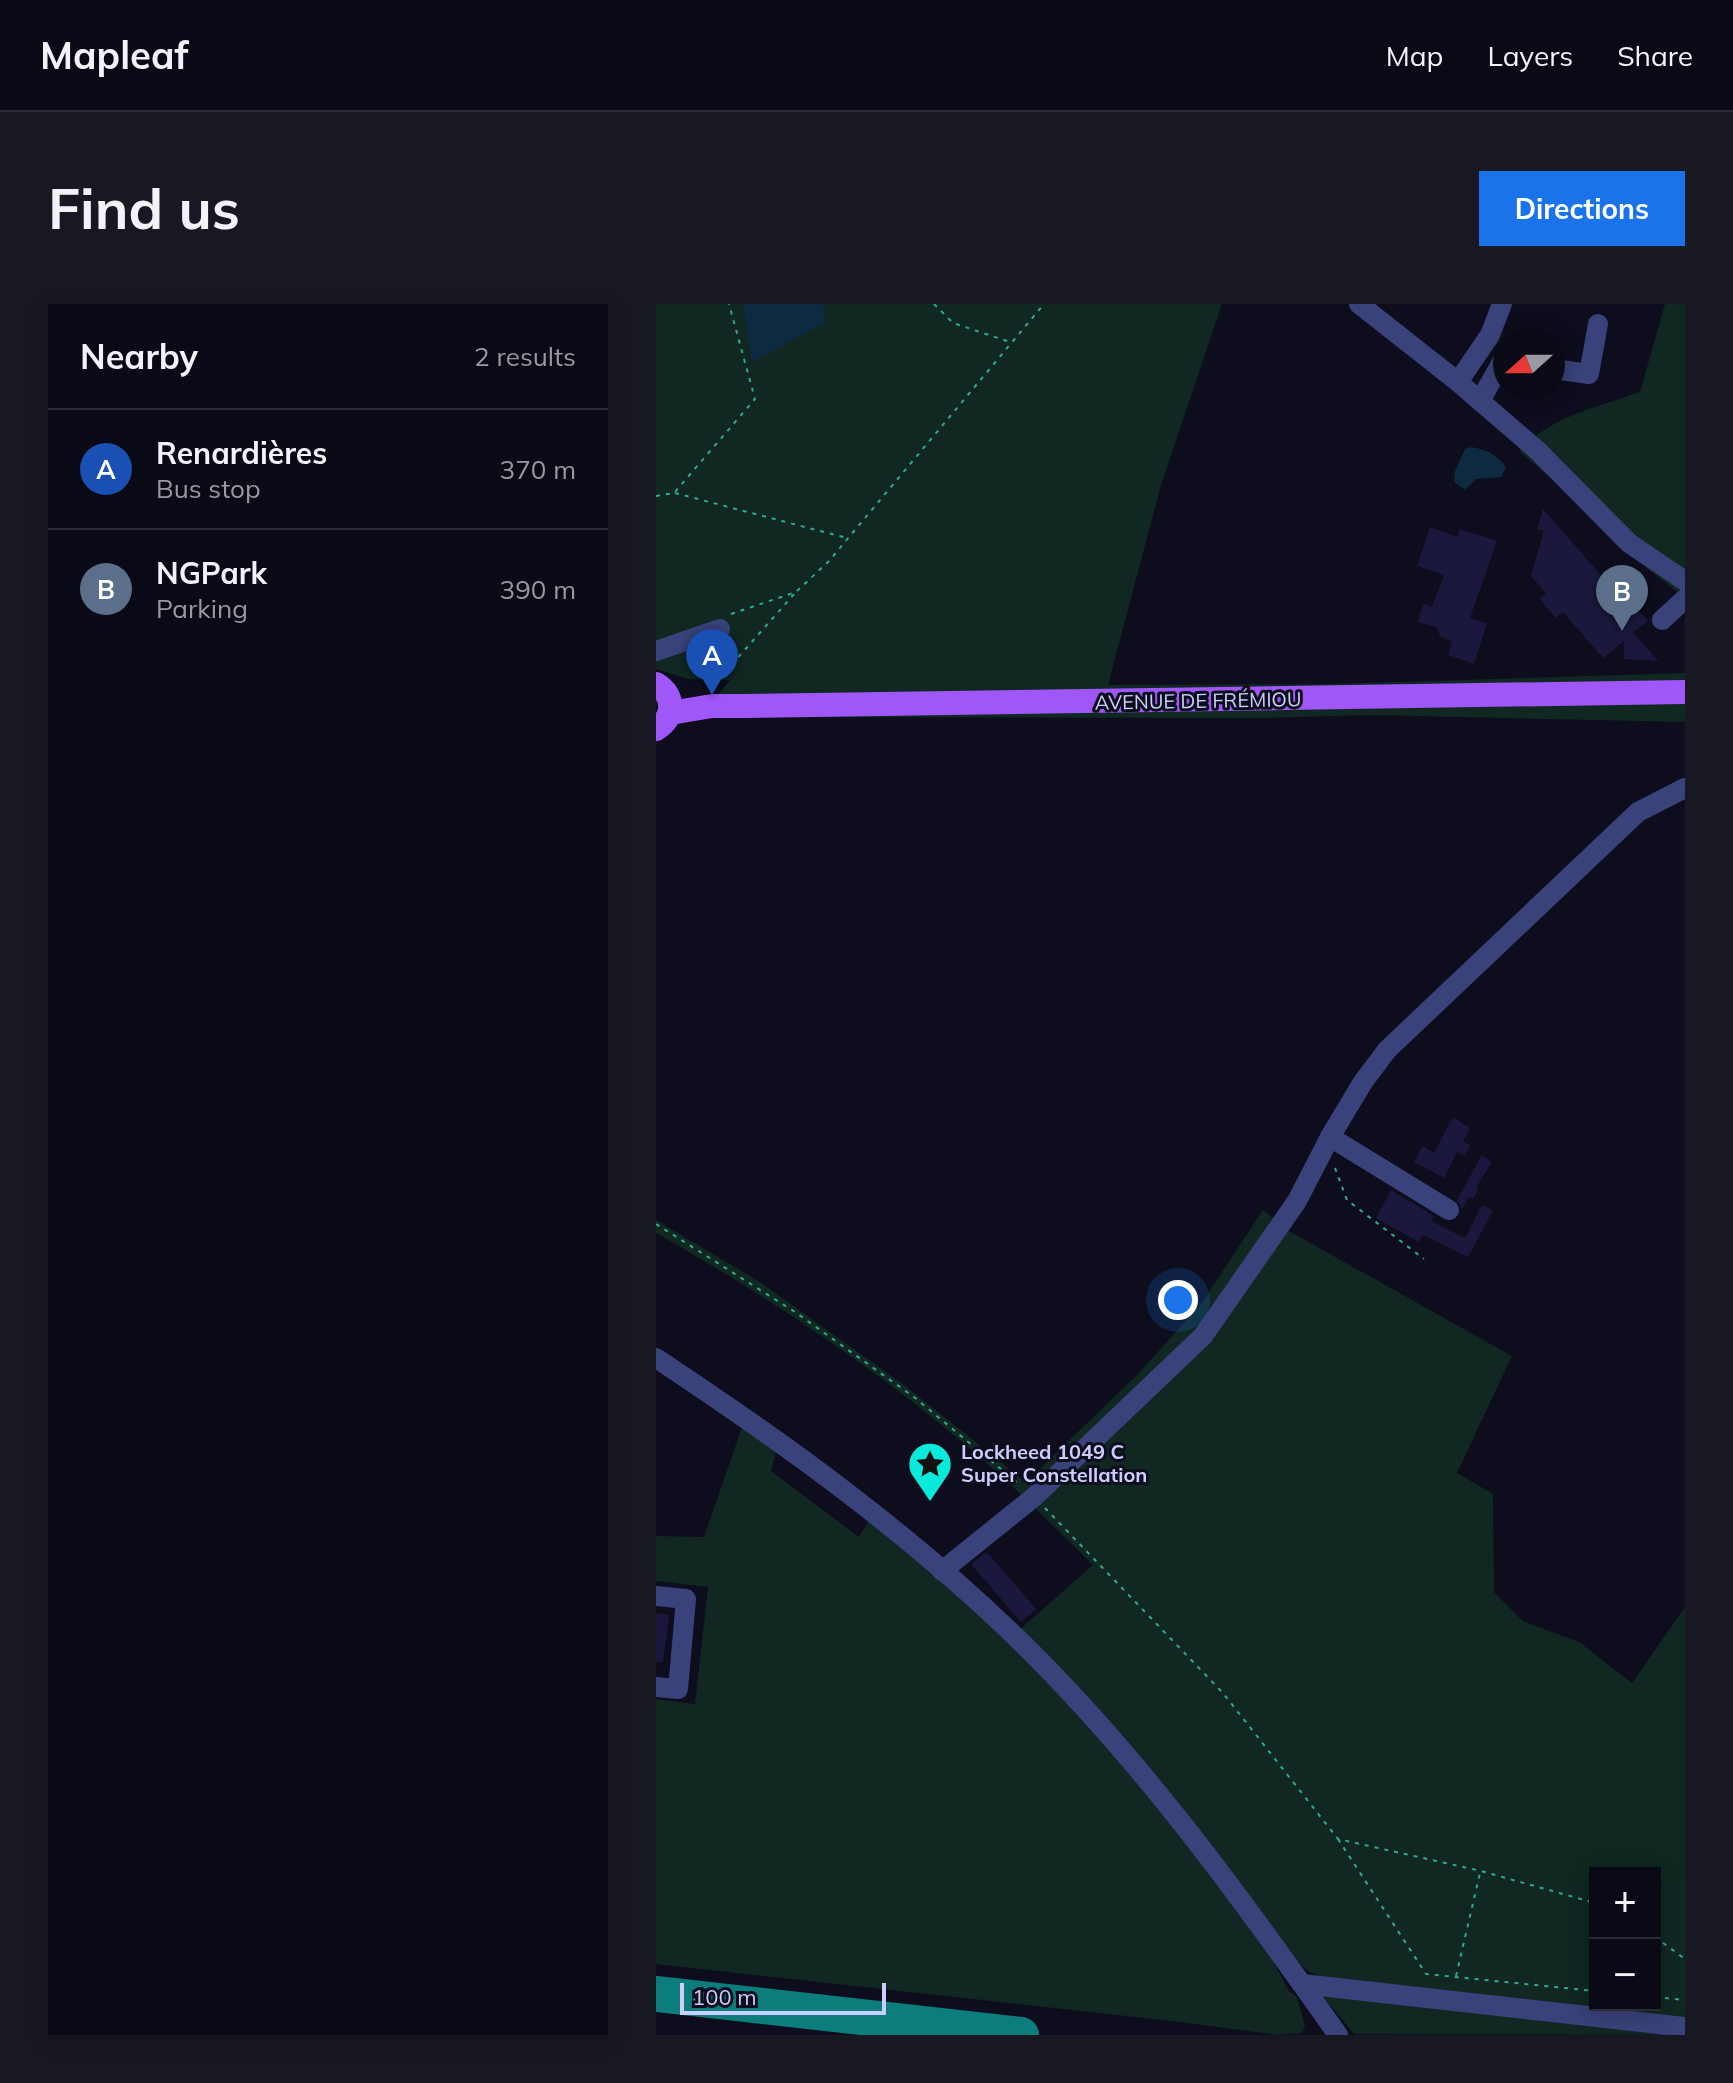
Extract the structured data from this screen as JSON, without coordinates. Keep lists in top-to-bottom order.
{
  "streets": {
    "main road": ["AVENUE DE FRÉMIOU"]
  },
  "places": {
    "place": ["Lockheed 1049 C Super Constellation"]
  },
  "scale_bar": "100 m",
  "north": "left",
  "page": {
    "header": "Mapleaf",
    "nav": ["Map", "Layers", "Share"],
    "buttons": "Directions",
    "title": "Find us",
    "heading": ["Nearby", "2 results"],
    "list": [
      {
        "mark": "A",
        "name": "Renardières",
        "note": "Bus stop",
        "value": "370 m"
      },
      {
        "mark": "B",
        "name": "NGPark",
        "note": "Parking",
        "value": "390 m"
      }
    ],
    "pins": ["B", "A"],
    "map_buttons": ["+", "−"],
    "scale": "100 m"
  }
}
